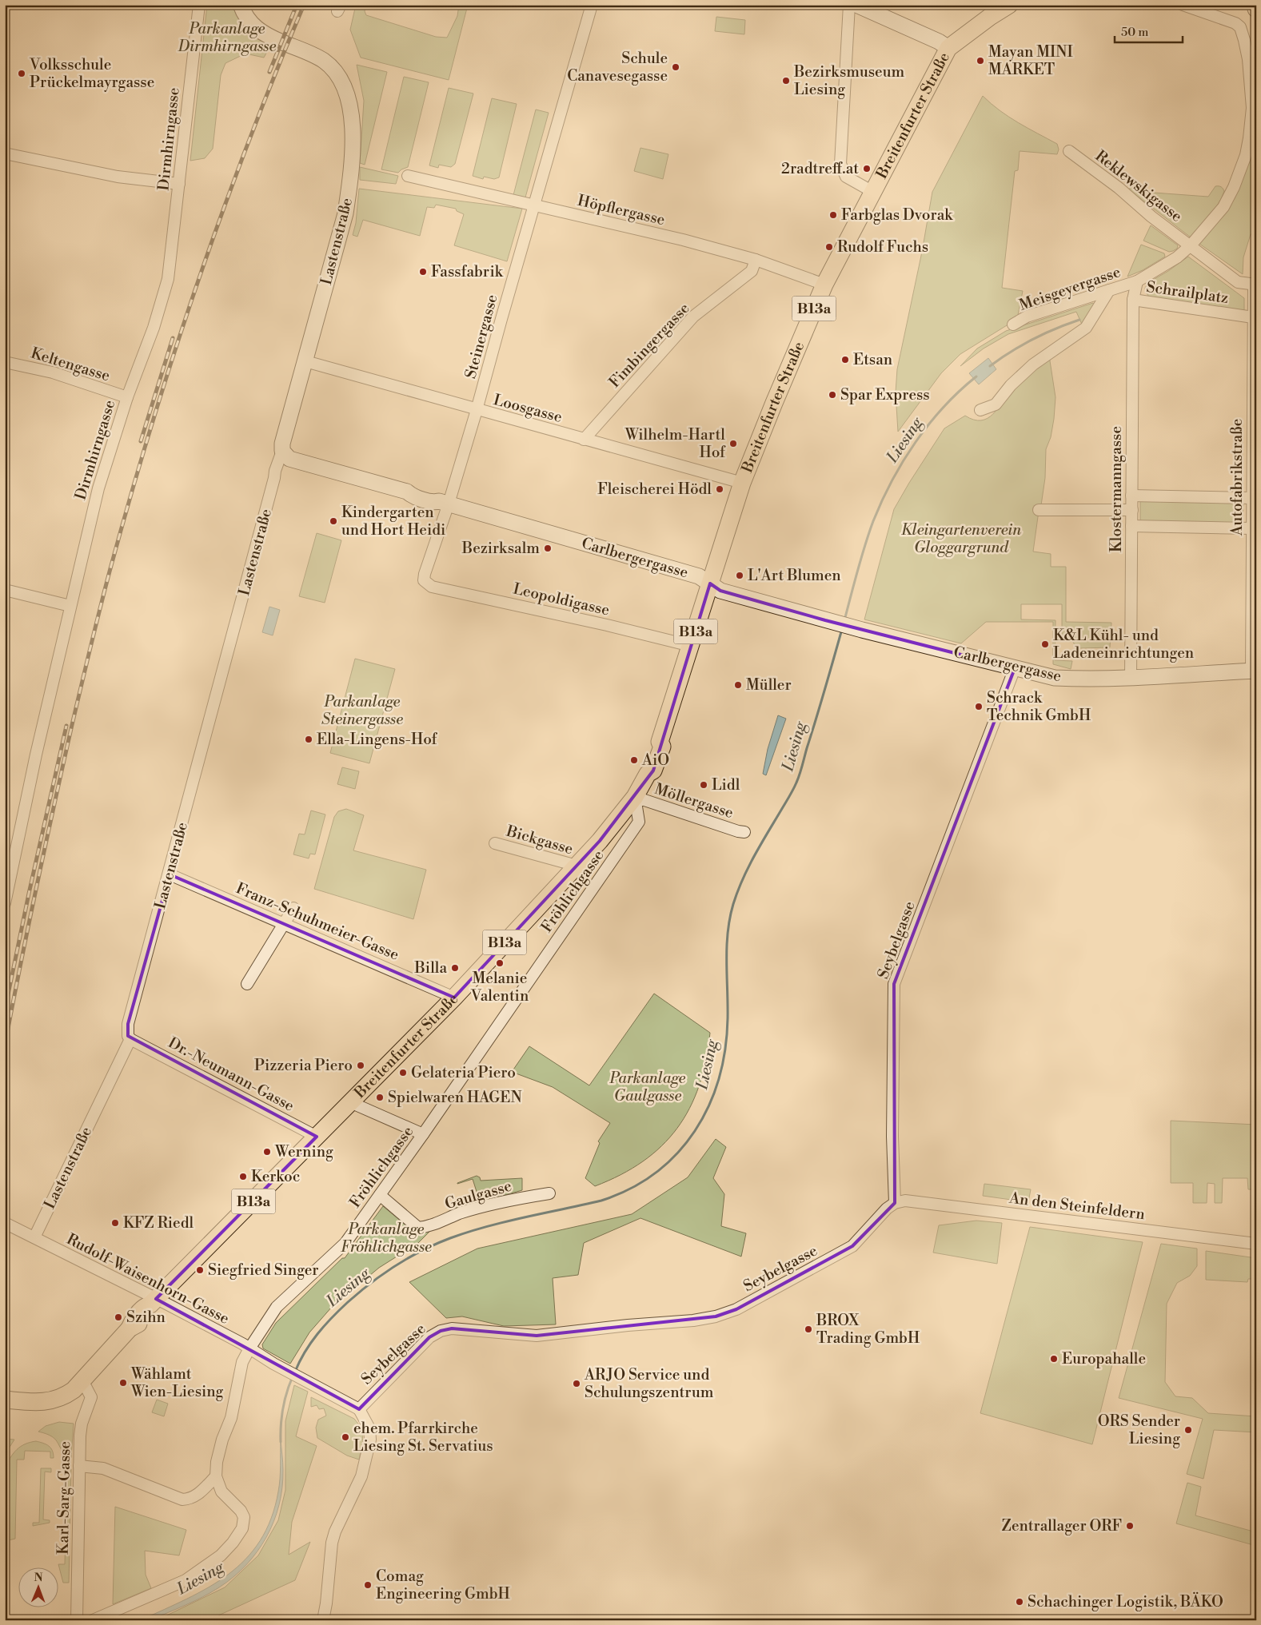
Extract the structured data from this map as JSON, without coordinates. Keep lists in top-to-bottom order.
{
  "streets": {
    "main road": ["Breitenfurter Straße", "B13a"],
    "street": [
      "Dirmhirngasse",
      "Reklewskigasse",
      "Höpflergasse",
      "Lastenstraße",
      "Meisgeyergasse",
      "Schrailplatz",
      "Steinergasse",
      "Fimbingergasse",
      "Keltengasse",
      "Loosgasse",
      "Autofabrikstraße",
      "Klostermanngasse",
      "Carlbergergasse",
      "Leopoldigasse",
      "Möllergasse",
      "Bickgasse",
      "Fröhlichgasse",
      "Franz-Schuhmeier-Gasse",
      "Seybelgasse",
      "Dr.-Neumann-Gasse",
      "Gaulgasse",
      "An den Steinfeldern",
      "Rudolf-Waisenhorn-Gasse",
      "Karl-Sarg-Gasse"
    ]
  },
  "crossings": [
    ["Breitenfurter Straße", "Höpflergasse"],
    ["Breitenfurter Straße", "Loosgasse"],
    ["Breitenfurter Straße", "Carlbergergasse"],
    ["Breitenfurter Straße", "Leopoldigasse"],
    ["Breitenfurter Straße", "Möllergasse"],
    ["Breitenfurter Straße", "Bickgasse"],
    ["Breitenfurter Straße", "Fröhlichgasse"],
    ["Breitenfurter Straße", "Franz-Schuhmeier-Gasse"],
    ["Breitenfurter Straße", "Dr.-Neumann-Gasse"],
    ["Breitenfurter Straße", "Rudolf-Waisenhorn-Gasse"],
    ["Breitenfurter Straße", "Karl-Sarg-Gasse"],
    ["Dirmhirngasse", "Keltengasse"],
    ["Reklewskigasse", "Schrailplatz"],
    ["Höpflergasse", "Steinergasse"],
    ["Höpflergasse", "Fimbingergasse"],
    ["Lastenstraße", "Loosgasse"],
    ["Lastenstraße", "Carlbergergasse"],
    ["Lastenstraße", "Franz-Schuhmeier-Gasse"],
    ["Lastenstraße", "Dr.-Neumann-Gasse"],
    ["Lastenstraße", "Rudolf-Waisenhorn-Gasse"],
    ["Meisgeyergasse", "Schrailplatz"],
    ["Schrailplatz", "Autofabrikstraße"],
    ["Schrailplatz", "Klostermanngasse"],
    ["Steinergasse", "Loosgasse"],
    ["Steinergasse", "Carlbergergasse"],
    ["Steinergasse", "Leopoldigasse"],
    ["Fimbingergasse", "Loosgasse"],
    ["Autofabrikstraße", "Carlbergergasse"],
    ["Klostermanngasse", "Carlbergergasse"],
    ["Carlbergergasse", "Seybelgasse"],
    ["Möllergasse", "Fröhlichgasse"],
    ["Fröhlichgasse", "Gaulgasse"],
    ["Fröhlichgasse", "Rudolf-Waisenhorn-Gasse"],
    ["Seybelgasse", "An den Steinfeldern"],
    ["Seybelgasse", "Rudolf-Waisenhorn-Gasse"]
  ],
  "water": ["Liesing"],
  "parks": [
    "Parkanlage Dirmhirngasse",
    "Kleingartenverein Gloggargrund",
    "Parkanlage Steinergasse",
    "Parkanlage Gaulgasse",
    "Parkanlage Fröhlichgasse"
  ],
  "places": [
    "Mayan MINI MARKET",
    "Schule Canavesegasse",
    "Volksschule Prückelmayrgasse",
    "Bezirksmuseum Liesing",
    "2radtreff.at",
    "Farbglas Dvorak",
    "Rudolf Fuchs",
    "Fassfabrik",
    "Etsan",
    "Spar Express",
    "Wilhelm-Hartl Hof",
    "Fleischerei Hödl",
    "Kindergarten und Hort Heidi",
    "Bezirksalm",
    "L'Art Blumen",
    "K&L Kühl- und Ladeneinrichtungen",
    "Müller",
    "Schrack Technik GmbH",
    "Ella-Lingens-Hof",
    "AiO",
    "Lidl",
    "Melanie Valentin",
    "Billa",
    "Pizzeria Piero",
    "Gelateria Piero",
    "Spielwaren HAGEN",
    "Werning",
    "Kerkoc",
    "KFZ Riedl",
    "Siegfried Singer",
    "Szihn",
    "BROX Trading GmbH",
    "Europahalle",
    "Wählamt Wien-Liesing",
    "ARJO Service und Schulungszentrum",
    "ORS Sender Liesing",
    "ehem. Pfarrkirche Liesing St. Servatius",
    "Zentrallager ORF",
    "Comag Engineering GmbH",
    "Schachinger Logistik, BÄKO"
  ],
  "scale_bar": "50 m",
  "north": "top"
}
